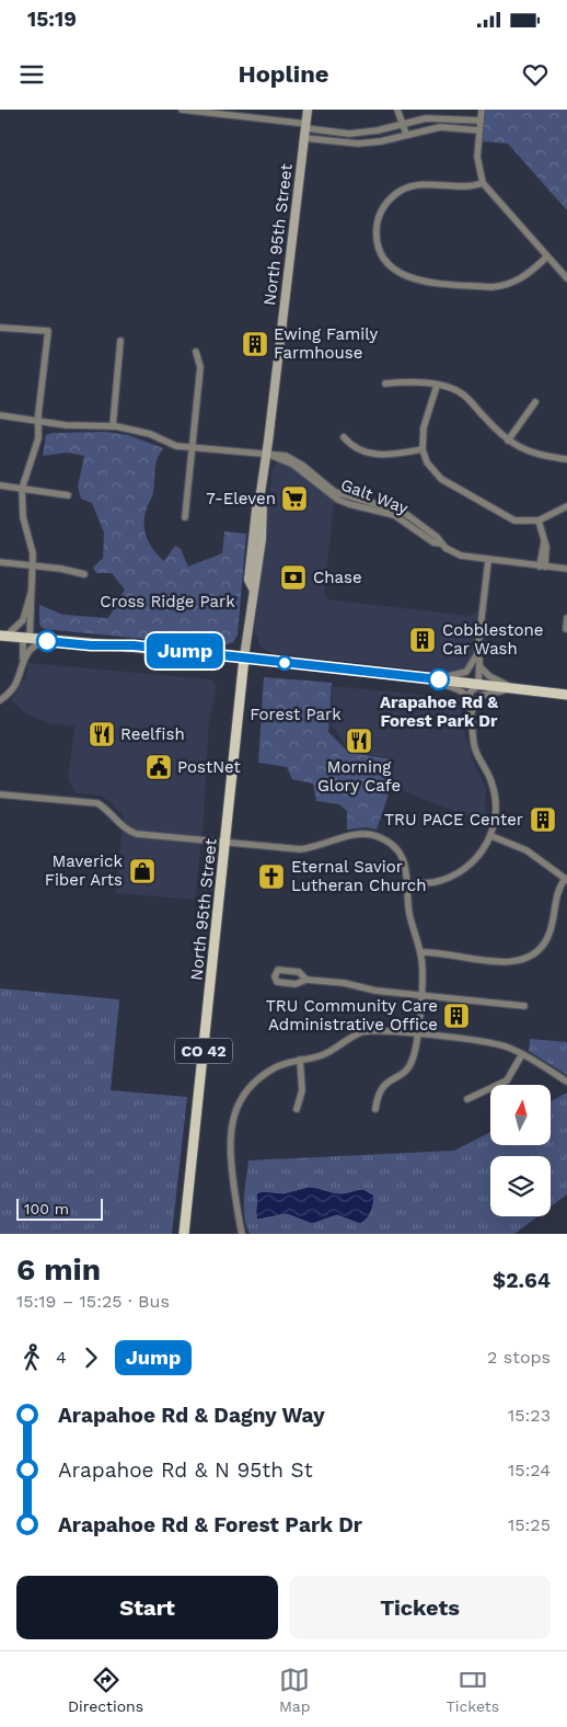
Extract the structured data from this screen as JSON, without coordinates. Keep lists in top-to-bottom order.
{
  "streets": {
    "main road": ["North 95th Street", "CO 42"],
    "street": ["Galt Way"]
  },
  "crossings": [
    ["North 95th Street", "Galt Way"]
  ],
  "parks": ["Cross Ridge Park", "Forest Park"],
  "places": {
    "building": [
      "Ewing Family Farmhouse",
      "Cobblestone Car Wash",
      "TRU PACE Center",
      "TRU Community Care Administrative Office"
    ],
    "supermarket": ["7-Eleven"],
    "bank": ["Chase"],
    "other": ["Arapahoe Rd & Forest Park Dr"],
    "restaurant": ["Reelfish", "Morning Glory Cafe"],
    "public building": ["PostNet"],
    "shop": ["Maverick Fiber Arts"],
    "church": ["Eternal Savior Lutheran Church"]
  },
  "lines": ["bus line Jump"],
  "scale_bar": "100 m",
  "north": "top",
  "page": {
    "status": "15:19",
    "header": "Hopline",
    "on_map": "Jump",
    "scale": "100 m",
    "heading": ["6 min", "15:19 – 15:25 · Bus", "$2.64"],
    "legs": ["4", "Jump", "2 stops"],
    "list": [
      {
        "name": "Arapahoe Rd & Dagny Way",
        "value": "15:23"
      },
      {
        "name": "Arapahoe Rd & N 95th St",
        "value": "15:24"
      },
      {
        "name": "Arapahoe Rd & Forest Park Dr",
        "value": "15:25"
      }
    ],
    "buttons": ["Start", "Tickets"],
    "tabs": ["Directions", "Map", "Tickets"]
  }
}
